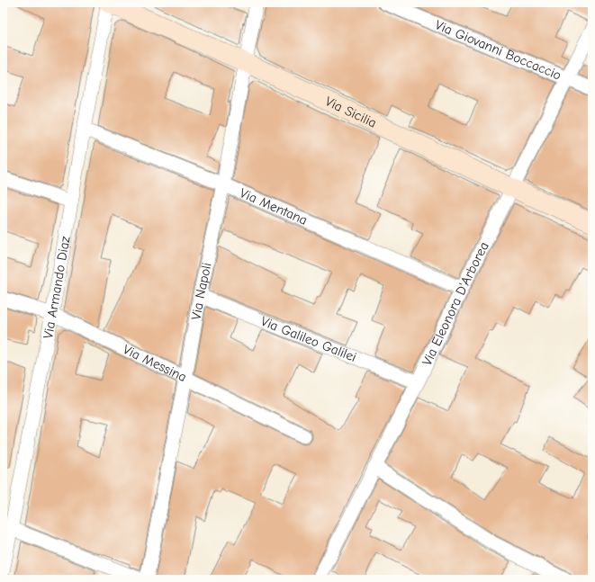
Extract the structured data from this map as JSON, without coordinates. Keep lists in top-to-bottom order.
{
  "streets": {
    "street": [
      "Via Giovanni Boccaccio",
      "Via Sicilia",
      "Via Mentana",
      "Via Armando Diaz",
      "Via Napoli",
      "Via Eleonora D'Arborea",
      "Via Galileo Galilei",
      "Via Messina"
    ]
  },
  "crossings": [
    ["Via Giovanni Boccaccio", "Via Eleonora D'Arborea"],
    ["Via Sicilia", "Via Armando Diaz"],
    ["Via Sicilia", "Via Napoli"],
    ["Via Sicilia", "Via Eleonora D'Arborea"],
    ["Via Mentana", "Via Armando Diaz"],
    ["Via Mentana", "Via Napoli"],
    ["Via Mentana", "Via Eleonora D'Arborea"],
    ["Via Armando Diaz", "Via Messina"],
    ["Via Napoli", "Via Galileo Galilei"],
    ["Via Napoli", "Via Messina"],
    ["Via Eleonora D'Arborea", "Via Galileo Galilei"]
  ]
}
